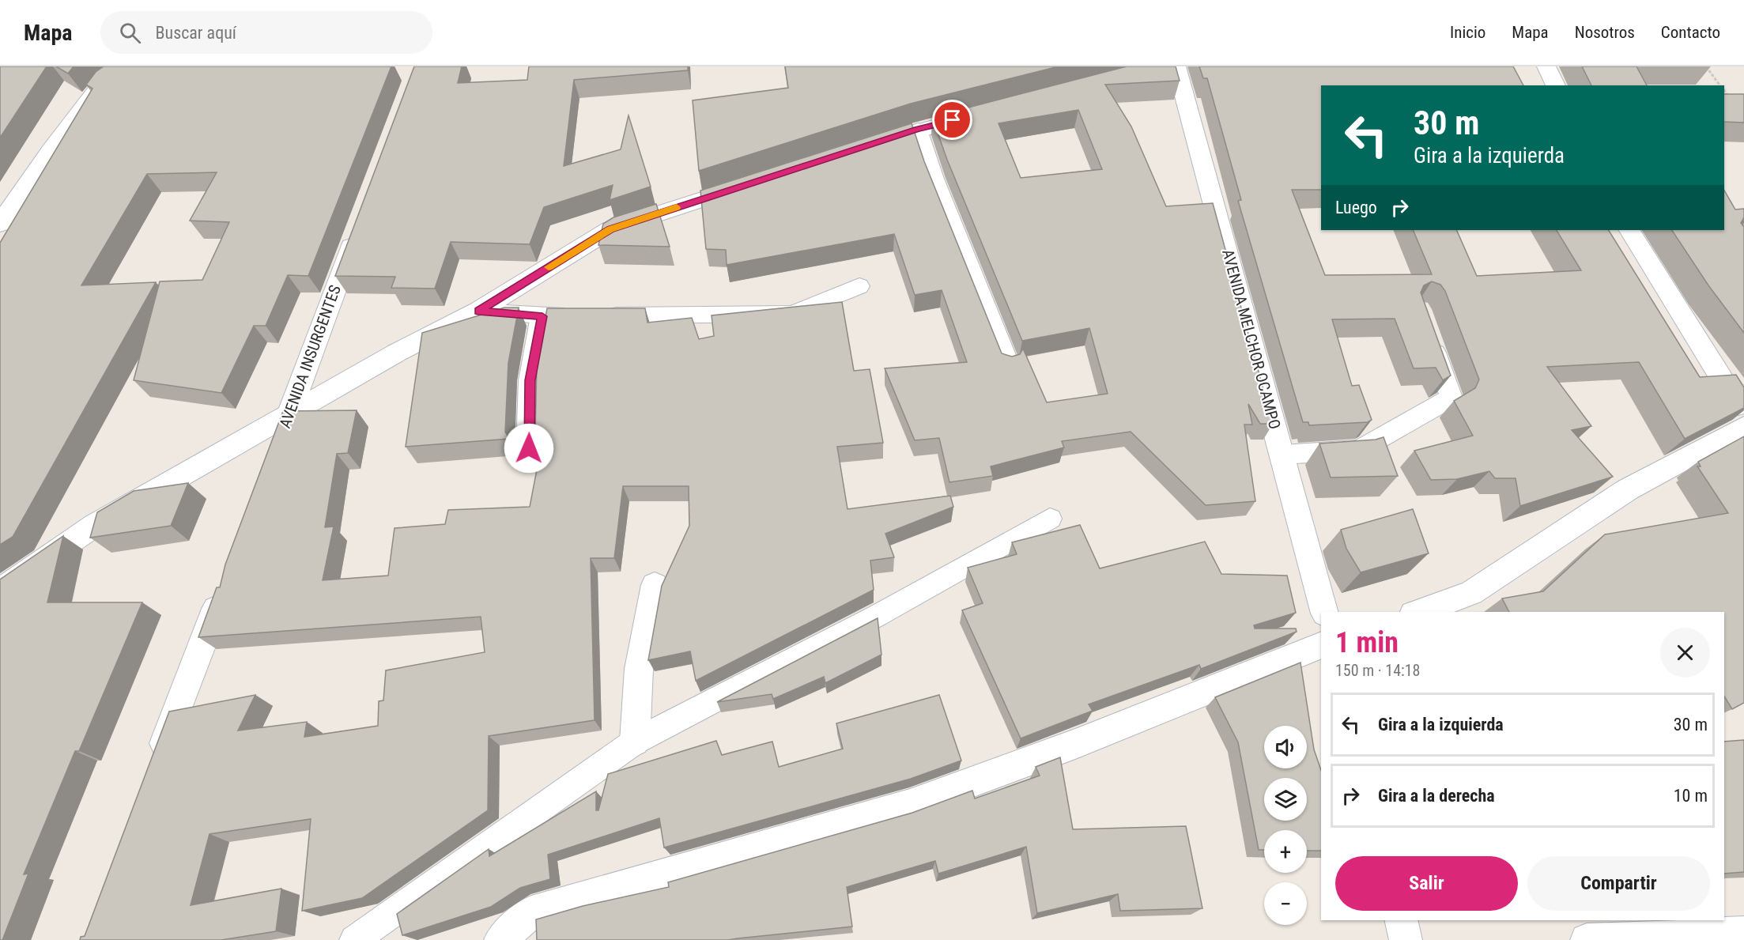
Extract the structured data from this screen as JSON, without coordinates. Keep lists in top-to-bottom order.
{
  "streets": {
    "street": ["AVENIDA MELCHOR OCAMPO", "AVENIDA INSURGENTES"]
  },
  "page": {
    "header": "Mapa",
    "search": "Buscar aquí",
    "nav": [
      "Inicio",
      "Mapa",
      "Nosotros",
      "Contacto"
    ],
    "turn": ["30 m", "Gira a la izquierda"],
    "then": "Luego",
    "heading": ["1 min", "150 m · 14:18"],
    "list": [
      {
        "name": "Gira a la izquierda",
        "value": "30 m"
      },
      {
        "name": "Gira a la derecha",
        "value": "10 m"
      }
    ],
    "map_buttons": ["+", "−"],
    "buttons": ["Salir", "Compartir"]
  }
}
